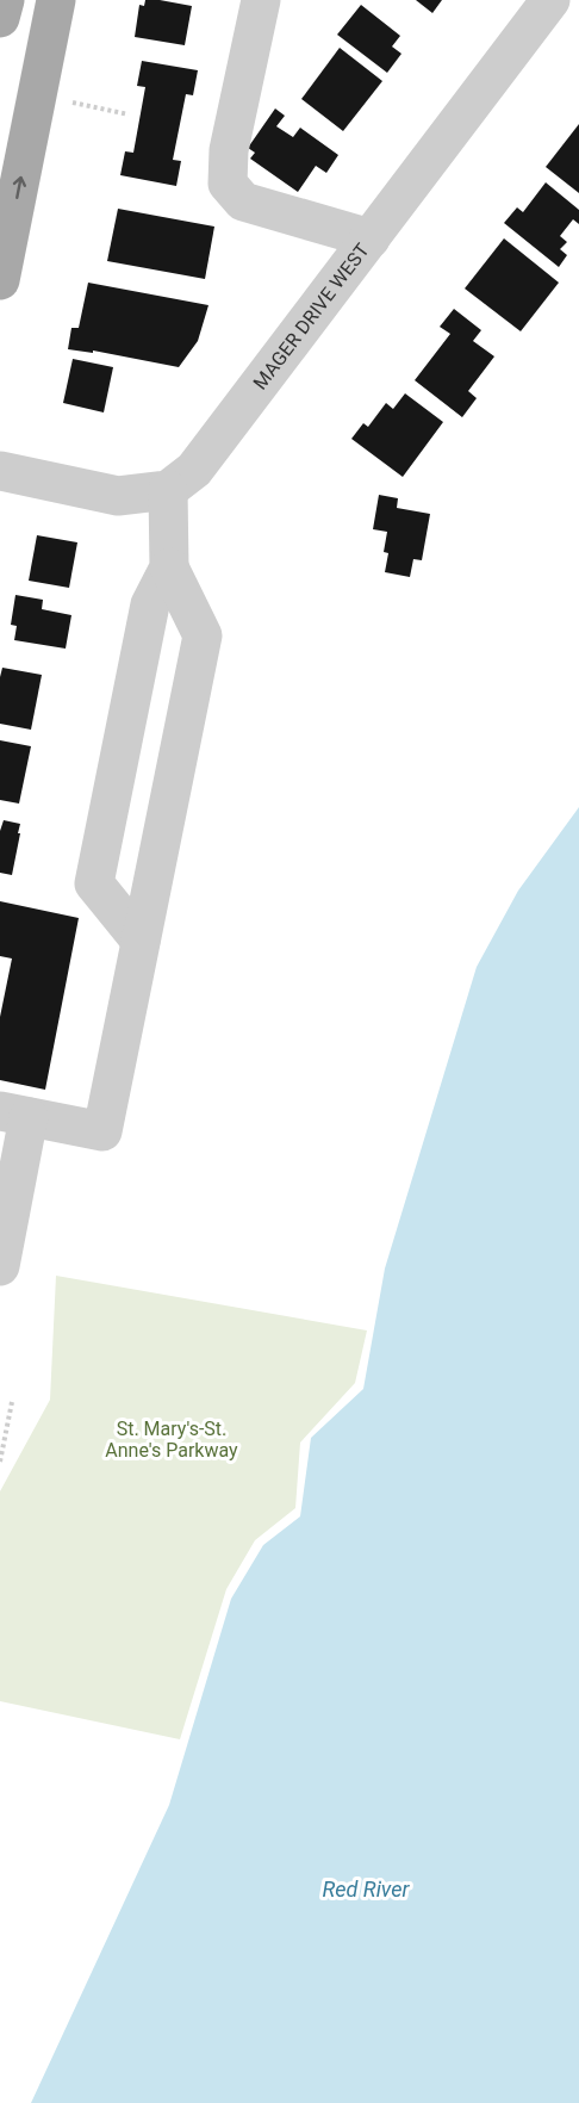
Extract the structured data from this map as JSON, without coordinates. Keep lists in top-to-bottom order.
{
  "streets": {
    "street": ["MAGER DRIVE WEST"]
  },
  "water": ["Red River"],
  "parks": ["St. Mary's-St. Anne's Parkway"]
}
